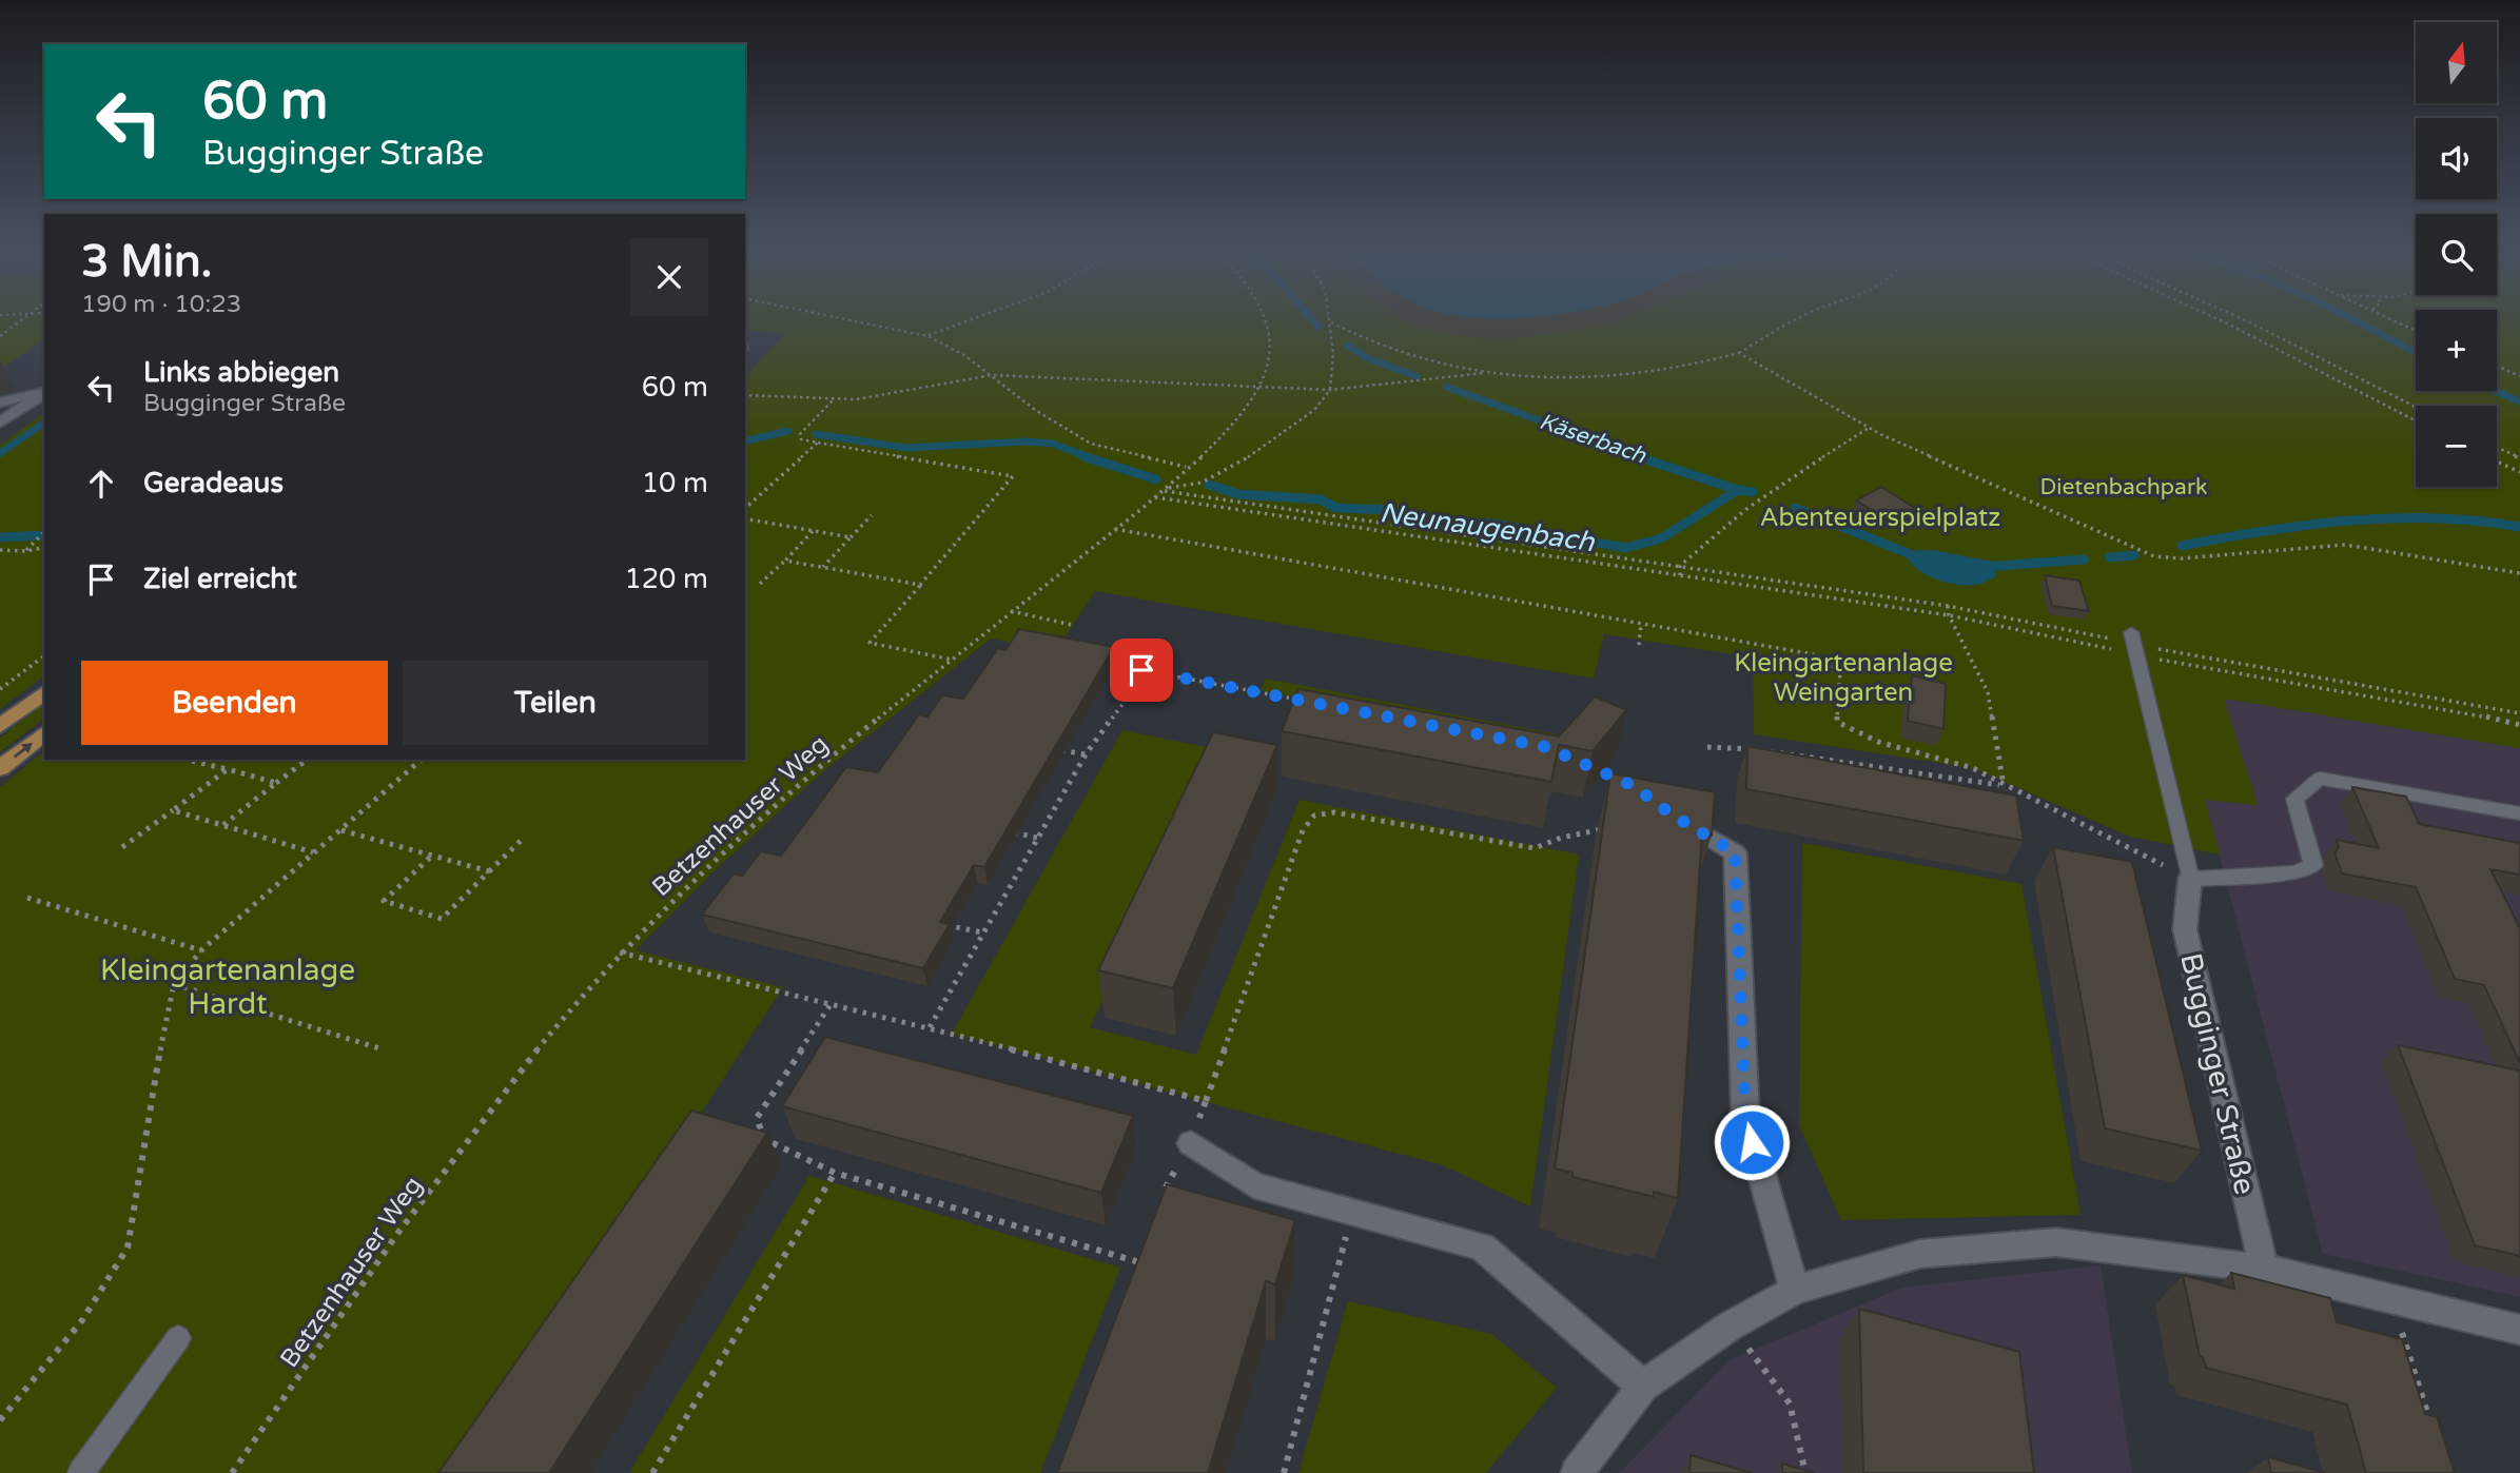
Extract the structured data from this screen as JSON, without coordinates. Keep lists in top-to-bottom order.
{
  "streets": {
    "street": ["Bugginger Straße"],
    "path": ["Betzenhauser Weg"]
  },
  "water": ["Käserbach", "Neunaugenbach"],
  "parks": [
    "Dietenbachpark",
    "Abenteuerspielplatz",
    "Kleingartenanlage Weingarten",
    "Kleingartenanlage Hardt"
  ],
  "north": "top",
  "page": {
    "map_buttons": ["+", "−"],
    "turn": ["60 m", "Bugginger Straße"],
    "heading": ["3 Min.", "190 m · 10:23"],
    "list": [
      {
        "name": "Links abbiegen",
        "note": "Bugginger Straße",
        "value": "60 m"
      },
      {
        "name": "Geradeaus",
        "value": "10 m"
      },
      {
        "name": "Ziel erreicht",
        "value": "120 m"
      }
    ],
    "buttons": ["Beenden", "Teilen"]
  }
}
